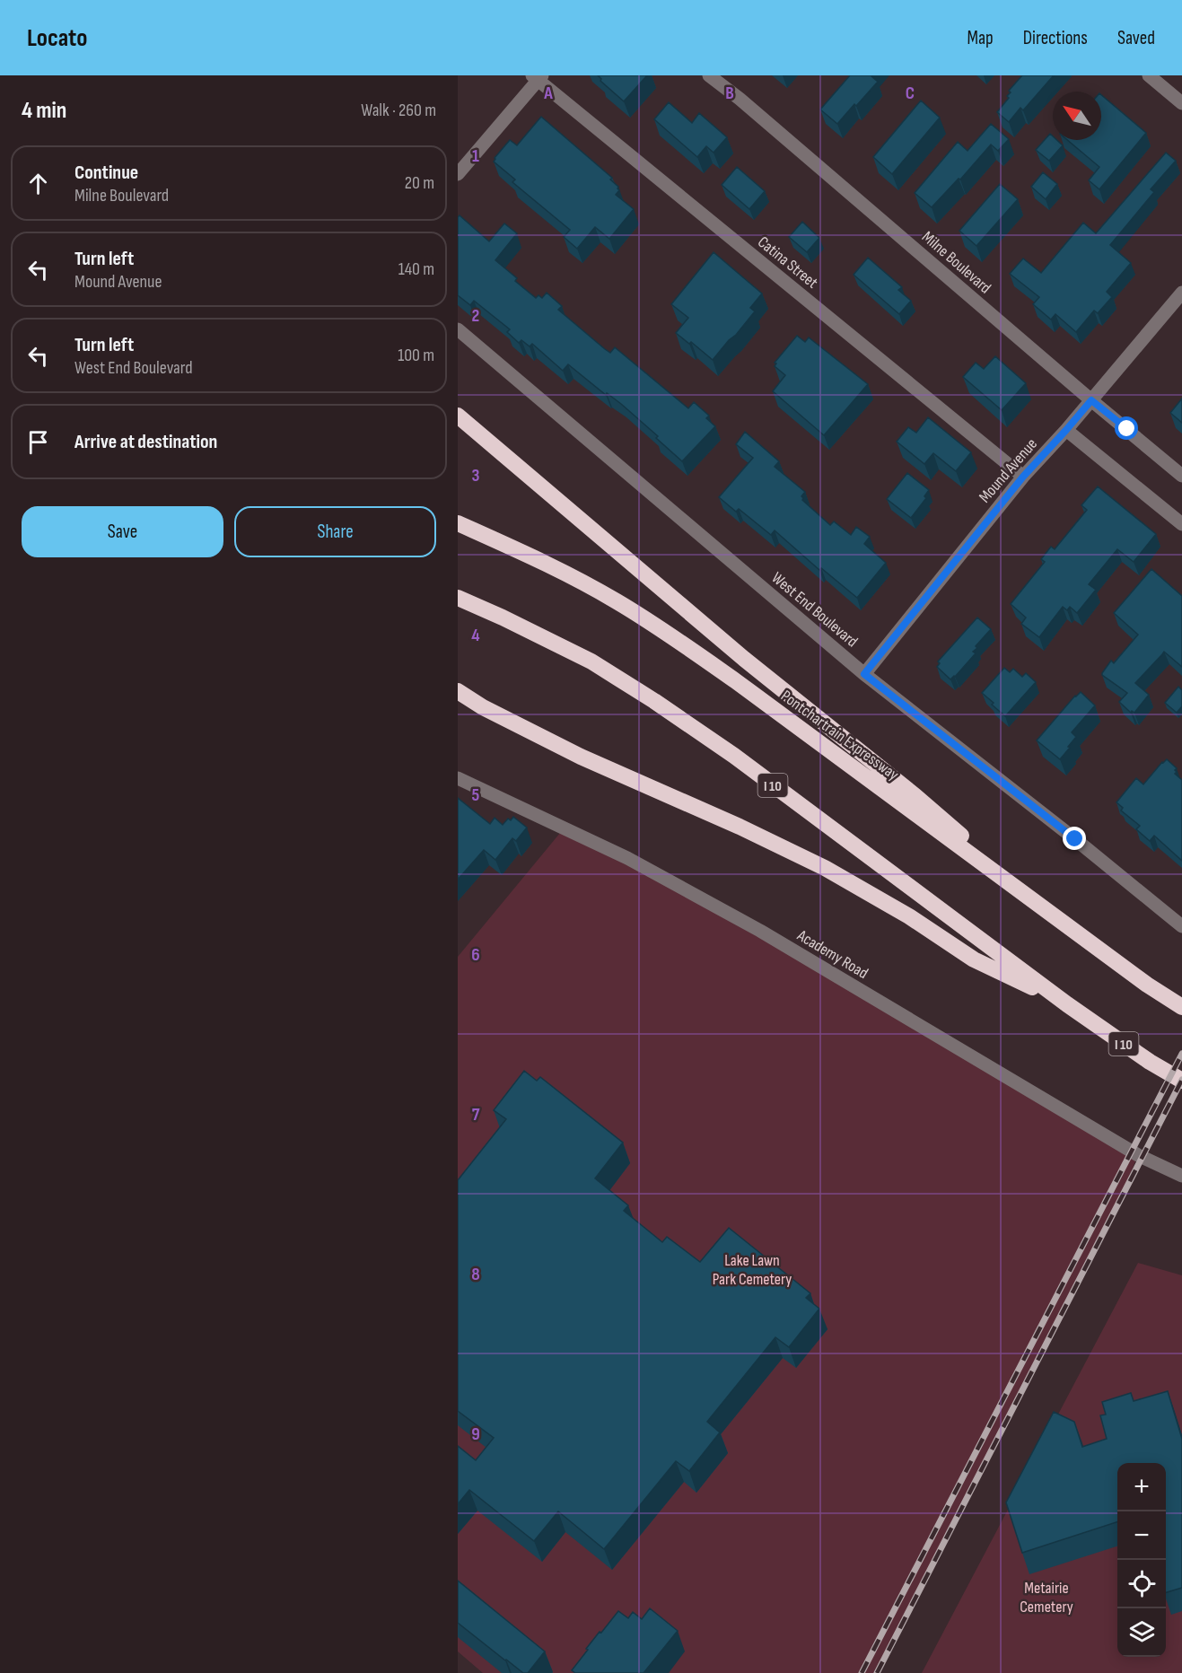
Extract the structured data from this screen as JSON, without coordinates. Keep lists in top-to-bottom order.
{
  "streets": {
    "highway": ["Pontchartrain Expressway", "I 10"],
    "street": [
      "Catina Street",
      "Milne Boulevard",
      "Mound Avenue",
      "West End Boulevard",
      "Academy Road"
    ]
  },
  "crossings": [
    ["Catina Street", "Mound Avenue"],
    ["Milne Boulevard", "Mound Avenue"],
    ["Mound Avenue", "West End Boulevard"]
  ],
  "parks": ["Lake Lawn Park Cemetery", "Metairie Cemetery"],
  "north": "top left",
  "page": {
    "header": "Locato",
    "nav": ["Map", "Directions", "Saved"],
    "heading": ["4 min", "Walk · 260 m"],
    "list": [
      ["Continue", "Milne Boulevard", "20 m"],
      ["Turn left", "Mound Avenue", "140 m"],
      ["Turn left", "West End Boulevard", "100 m"],
      "Arrive at destination"
    ],
    "buttons": ["Save", "Share"],
    "map_buttons": ["+", "−"]
  },
  "grid": {
    "columns": ["A", "B", "C"],
    "rows": [
      "1",
      "2",
      "3",
      "4",
      "5",
      "6",
      "7",
      "8",
      "9"
    ]
  }
}
